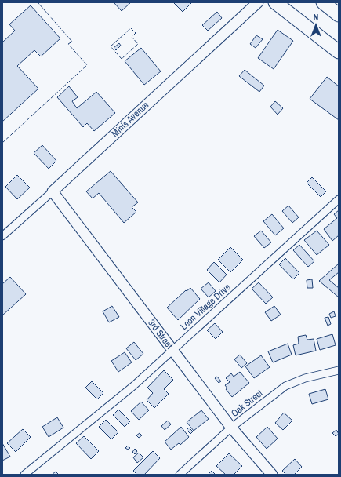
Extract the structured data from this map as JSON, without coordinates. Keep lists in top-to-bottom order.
{
  "streets": {
    "street": [
      "Minis Avenue",
      "Leon Village Drive",
      "3rd Street",
      "Oak Street"
    ]
  },
  "crossings": [
    ["Minis Avenue", "3rd Street"],
    ["Leon Village Drive", "3rd Street"],
    ["3rd Street", "Oak Street"]
  ],
  "north": "top"
}
